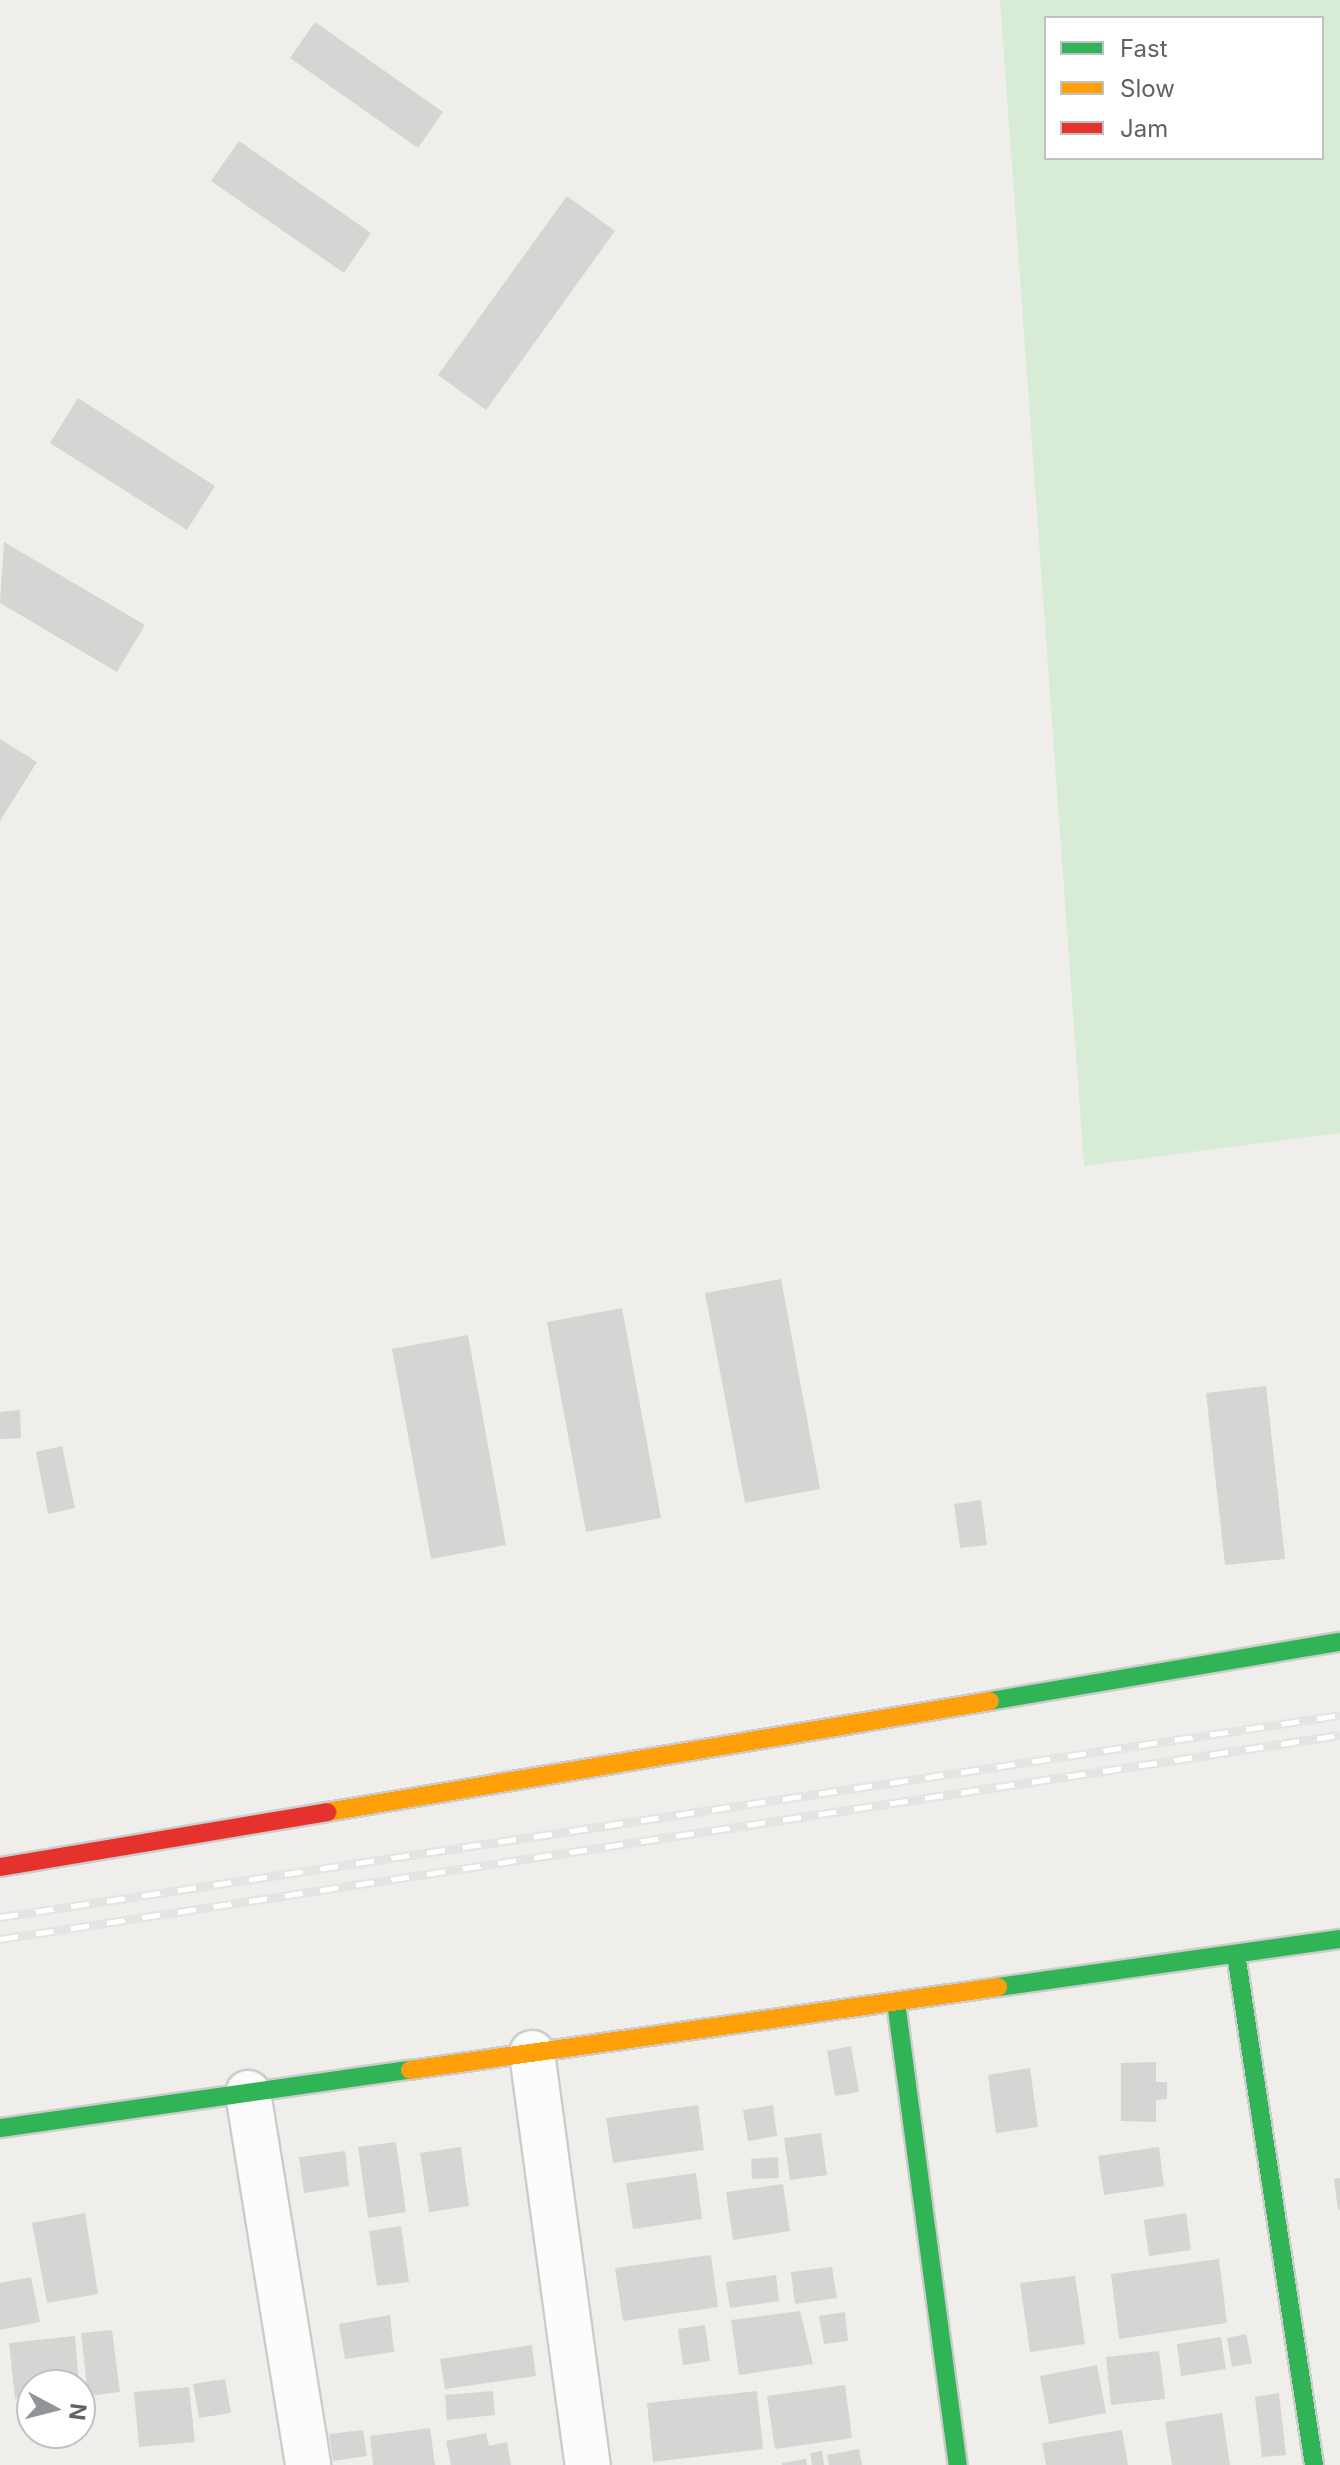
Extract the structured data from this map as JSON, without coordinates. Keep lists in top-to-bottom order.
{
  "legend": ["Fast", "Slow", "Jam"],
  "north": "right"
}
